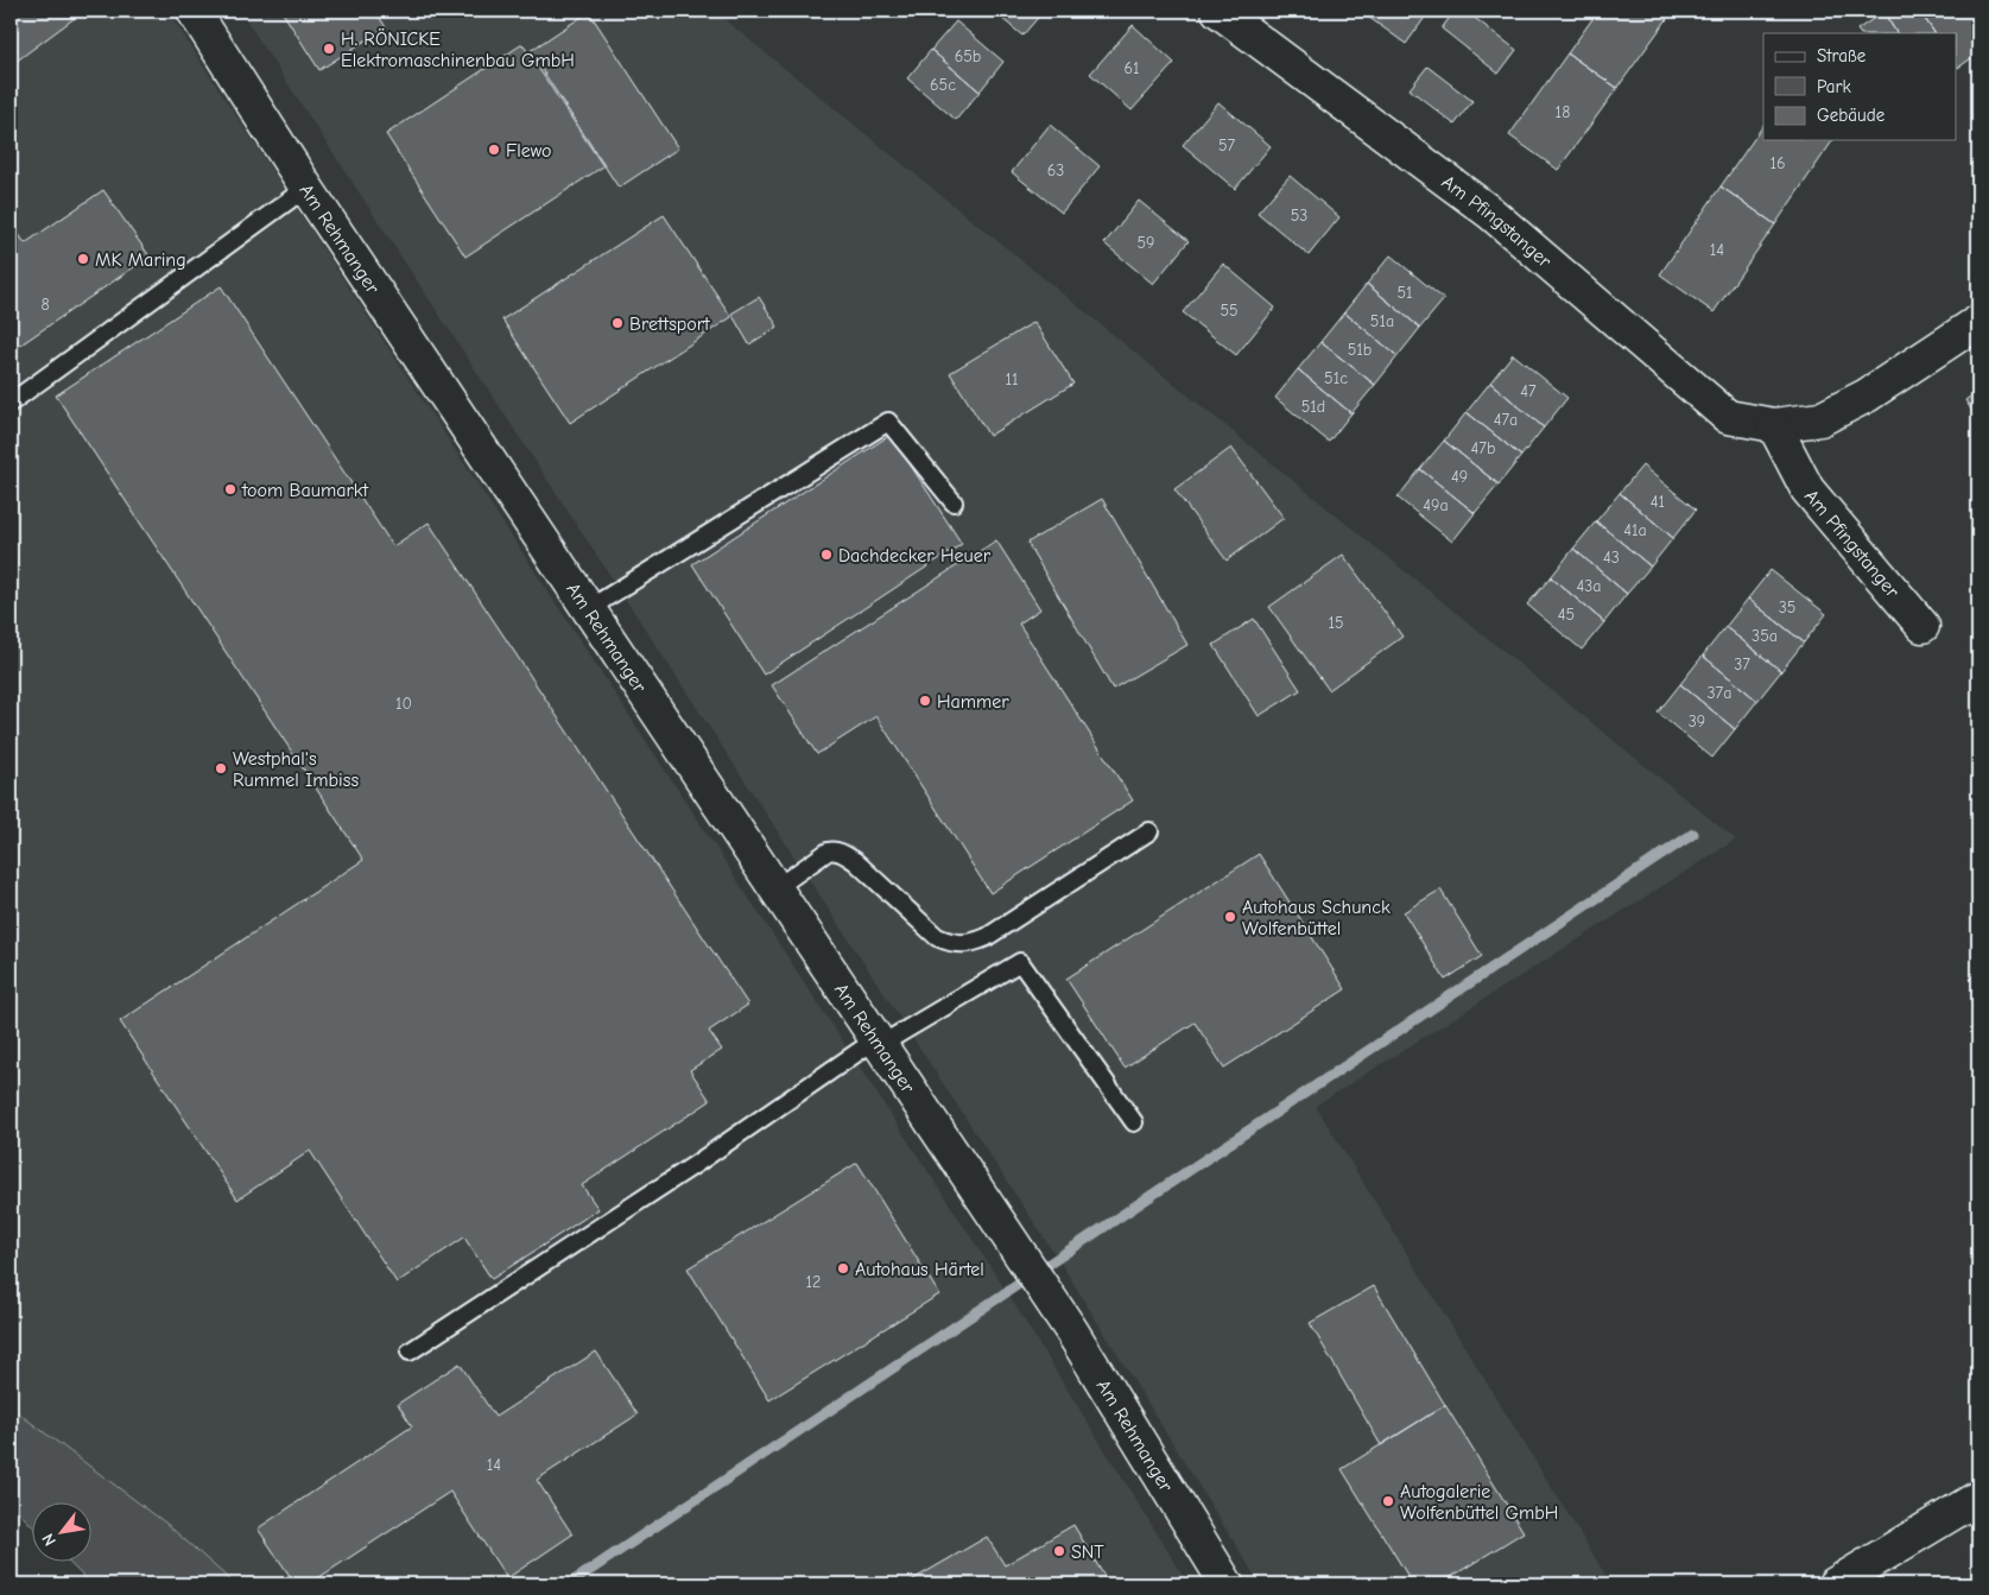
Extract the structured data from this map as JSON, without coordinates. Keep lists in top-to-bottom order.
{
  "streets": {
    "street": ["Am Pfingstanger", "Am Rehmanger"]
  },
  "places": [
    "H. RÖNICKE Elektromaschinenbau GmbH",
    "Flewo",
    "MK Maring",
    "Brettsport",
    "toom Baumarkt",
    "Dachdecker Heuer",
    "Hammer",
    "Westphal's Rummel Imbiss",
    "Autohaus Schunck Wolfenbüttel",
    "Autohaus Härtel",
    "Autogalerie Wolfenbüttel GmbH",
    "SNT"
  ],
  "house_numbers": [
    "65b",
    "61",
    "65c",
    "18",
    "57",
    "16",
    "63",
    "53",
    "59",
    "14",
    "51",
    "8",
    "55",
    "51a",
    "51b",
    "51c",
    "11",
    "47",
    "51d",
    "47a",
    "47b",
    "49",
    "41",
    "49a",
    "41a",
    "43",
    "43a",
    "35",
    "45",
    "15",
    "35a",
    "37",
    "37a",
    "10",
    "39",
    "12",
    "14"
  ],
  "legend": ["Straße", "Park", "Gebäude"],
  "north": "bottom left"
}
